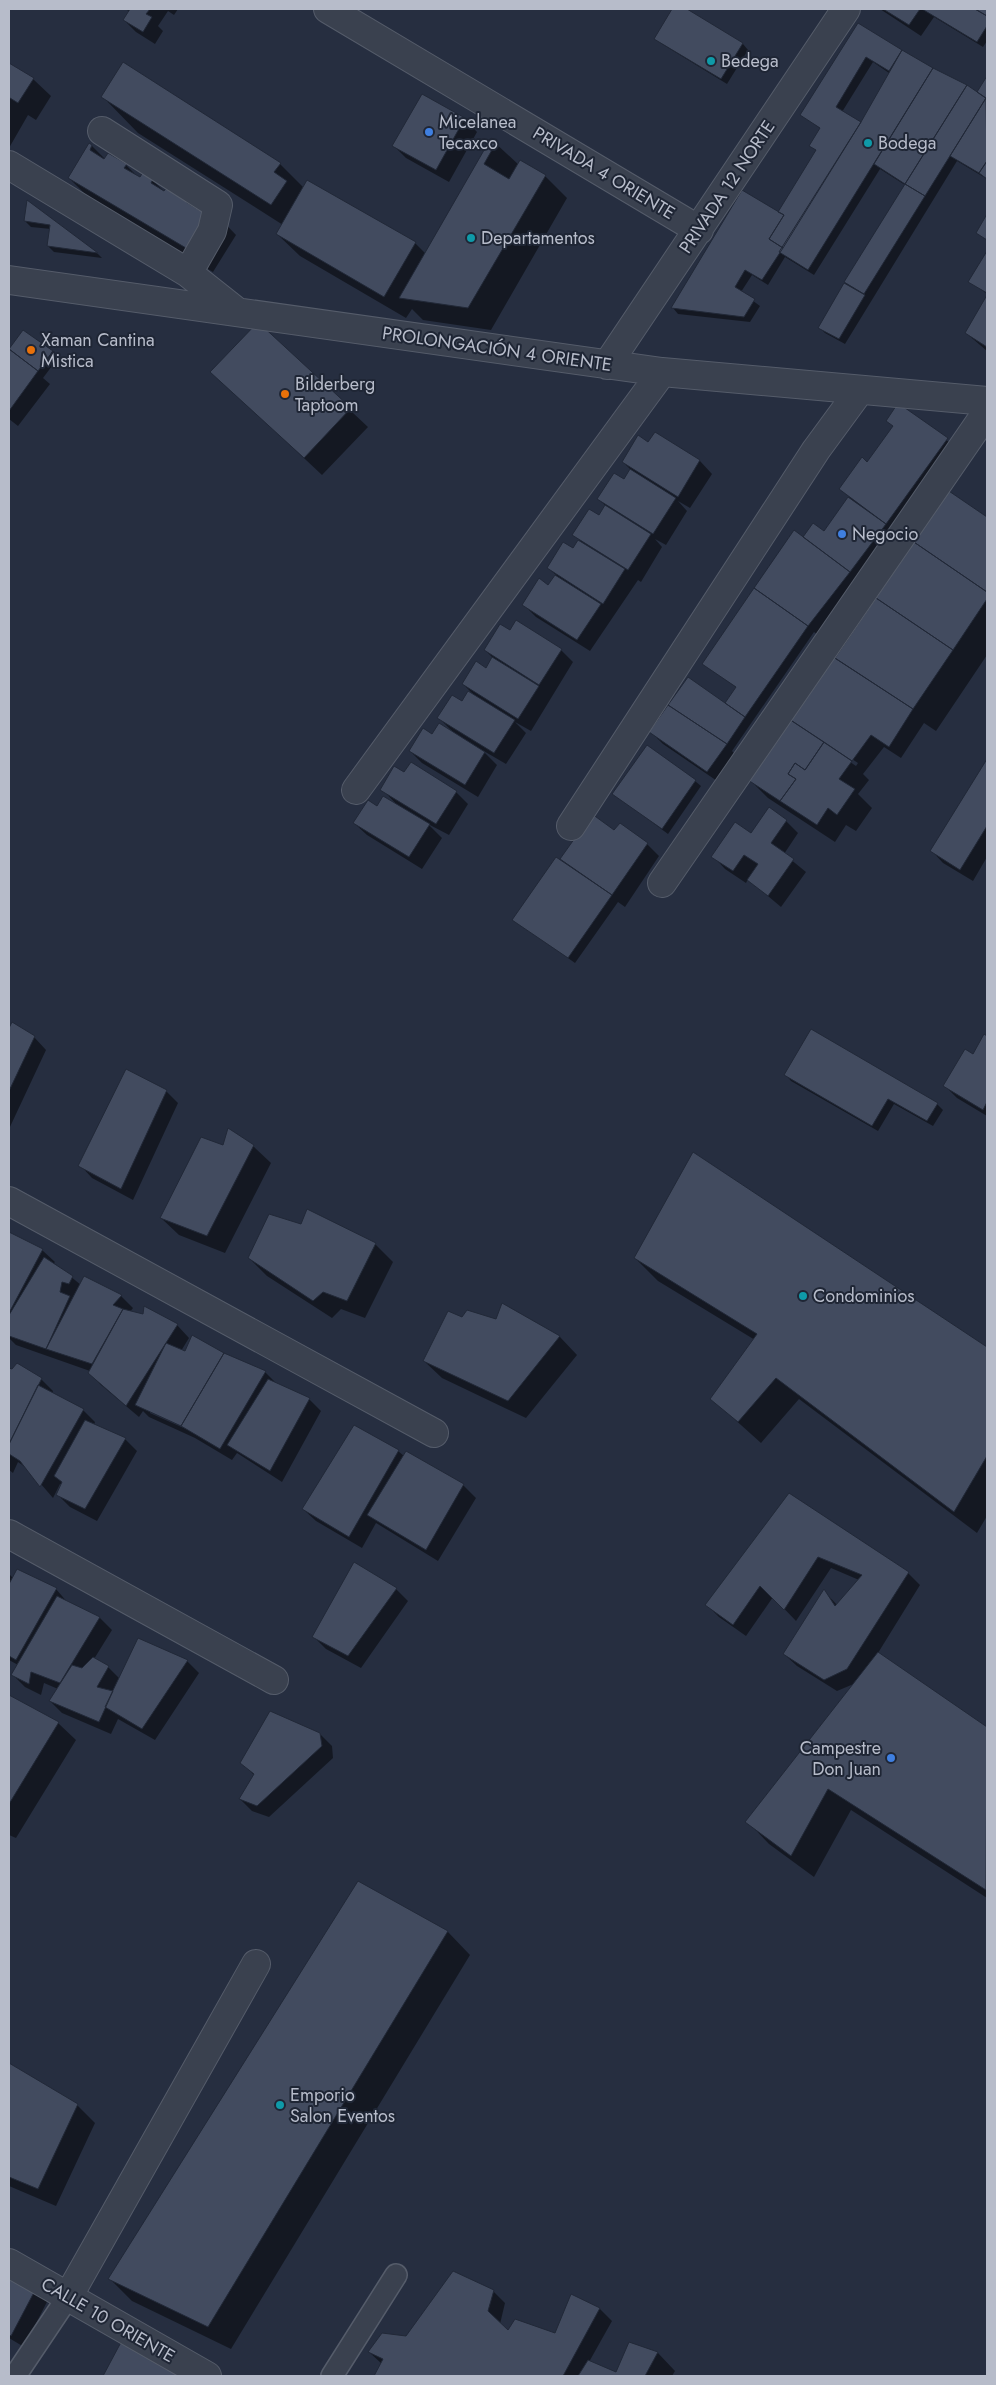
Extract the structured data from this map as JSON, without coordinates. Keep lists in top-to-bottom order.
{
  "streets": {
    "street": [
      "PRIVADA 4 ORIENTE",
      "PRIVADA 12 NORTE",
      "PROLONGACIÓN 4 ORIENTE",
      "CALLE 10 ORIENTE"
    ]
  },
  "crossings": [
    ["PRIVADA 4 ORIENTE", "PRIVADA 12 NORTE"],
    ["PRIVADA 12 NORTE", "PROLONGACIÓN 4 ORIENTE"]
  ],
  "places": [
    "Bedega",
    "Micelanea Tecaxco",
    "Bodega",
    "Departamentos",
    "Xaman Cantina Mistica",
    "Bilderberg Taptoom",
    "Negocio",
    "Condominios",
    "Campestre Don Juan",
    "Emporio Salon Eventos"
  ]
}
